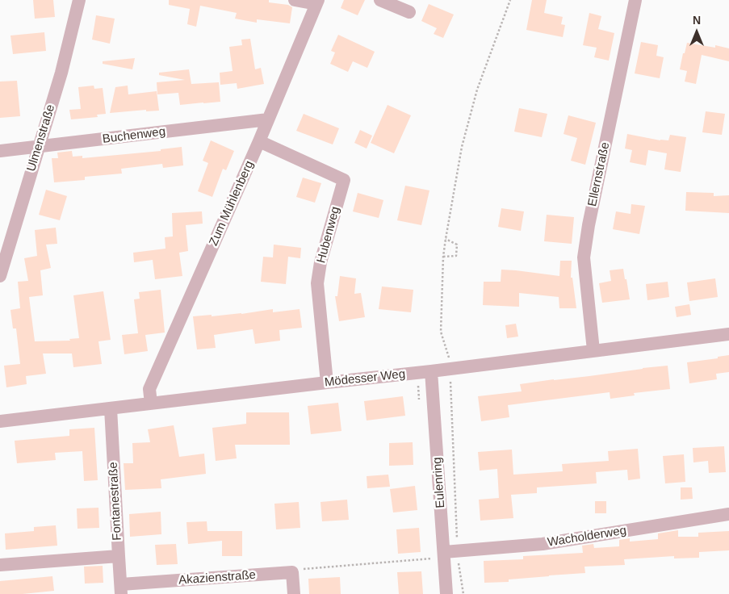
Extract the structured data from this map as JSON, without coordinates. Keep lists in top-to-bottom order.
{
  "streets": {
    "street": [
      "Buchenweg",
      "Ulmenstraße",
      "Ellernstraße",
      "Zum Mühlenberg",
      "Hubenweg",
      "Mödesser Weg",
      "Eulenring",
      "Fontanestraße",
      "Wacholderweg",
      "Akazienstraße"
    ]
  },
  "crossings": [
    ["Buchenweg", "Ulmenstraße"],
    ["Buchenweg", "Zum Mühlenberg"],
    ["Ellernstraße", "Mödesser Weg"],
    ["Zum Mühlenberg", "Hubenweg"],
    ["Zum Mühlenberg", "Mödesser Weg"],
    ["Hubenweg", "Mödesser Weg"],
    ["Mödesser Weg", "Eulenring"],
    ["Mödesser Weg", "Fontanestraße"],
    ["Eulenring", "Wacholderweg"],
    ["Fontanestraße", "Akazienstraße"]
  ],
  "north": "top"
}
